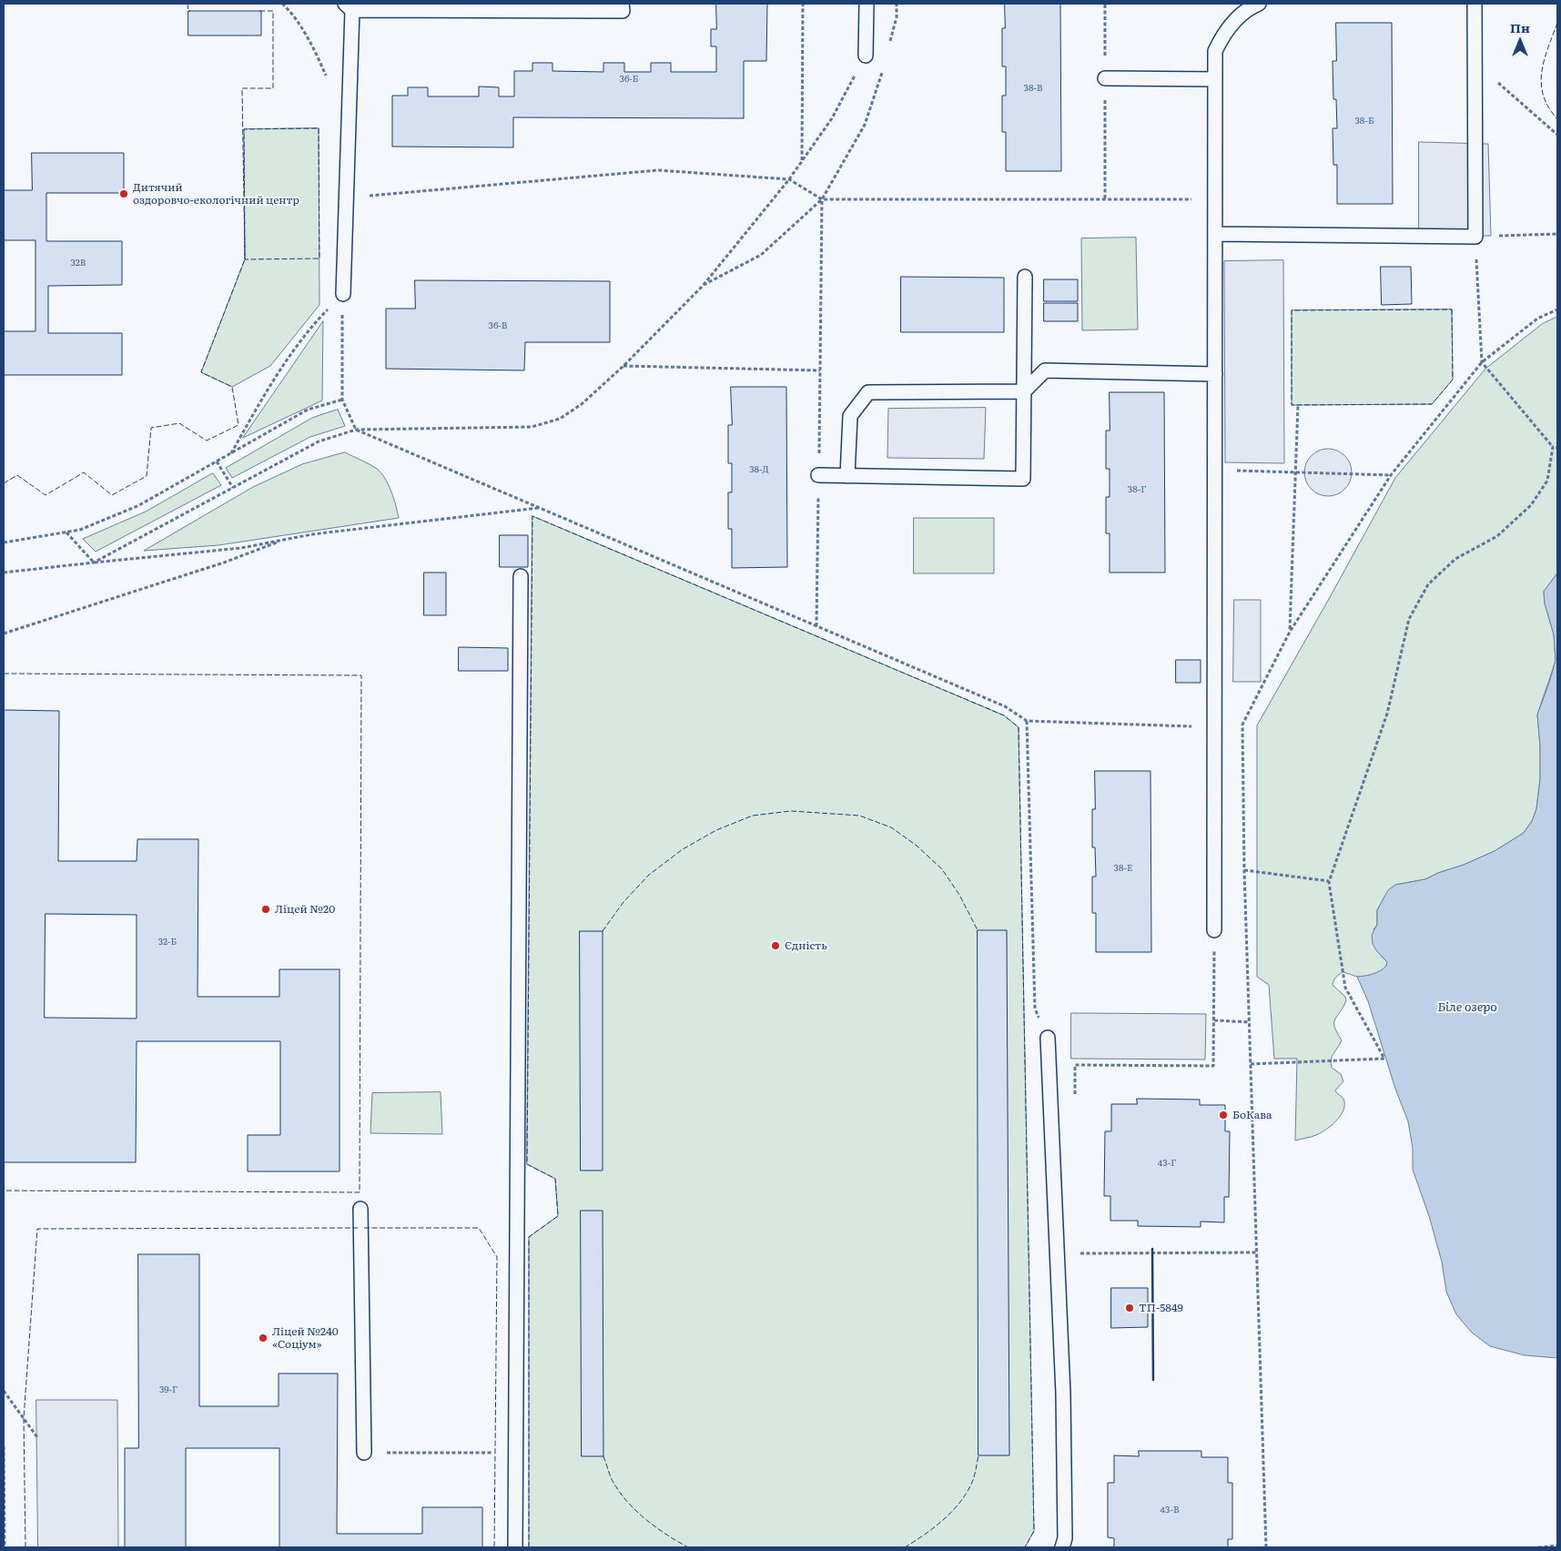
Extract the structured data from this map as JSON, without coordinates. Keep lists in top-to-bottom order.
{
  "water": ["Біле озеро"],
  "places": [
    "Дитячий оздоровчо-екологічний центр",
    "Ліцей №20",
    "Єдність",
    "БоКава",
    "ТП-5849",
    "Ліцей №240 «Соціум»"
  ],
  "house_numbers": [
    "36-Б",
    "38-В",
    "38-Б",
    "32В",
    "36-В",
    "38-Д",
    "38-Г",
    "38-Е",
    "32-Б",
    "43-Г",
    "39-Г",
    "43-В"
  ],
  "north": "top"
}
